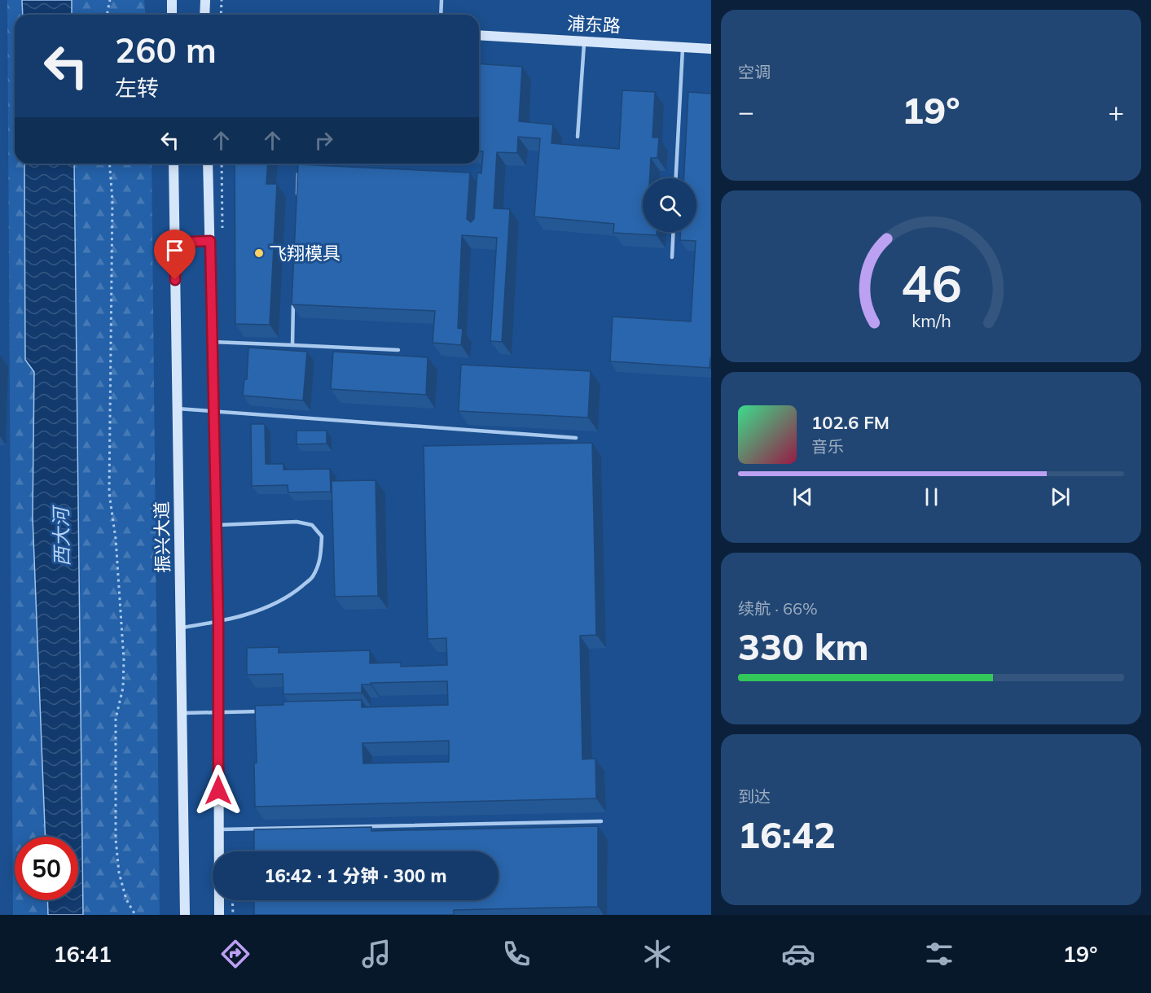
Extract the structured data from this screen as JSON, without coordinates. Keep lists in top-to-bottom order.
{
  "streets": {
    "main road": ["浦东路", "振兴大道"]
  },
  "water": ["西大河"],
  "places": ["飞翔模具"],
  "page": {
    "tile": [
      "空调",
      ["续航 · 66%", "330 km"],
      ["到达", "16:42"]
    ],
    "turn": ["260 m", "左转"],
    "heat": ["−", "19°", "+"],
    "song": ["102.6 FM", "音乐"],
    "limit": "50",
    "trip": "16:42 · 1 分钟 · 300 m",
    "tabs": ["16:41", "19°"],
    "gauge": ["46", "km/h"]
  }
}
